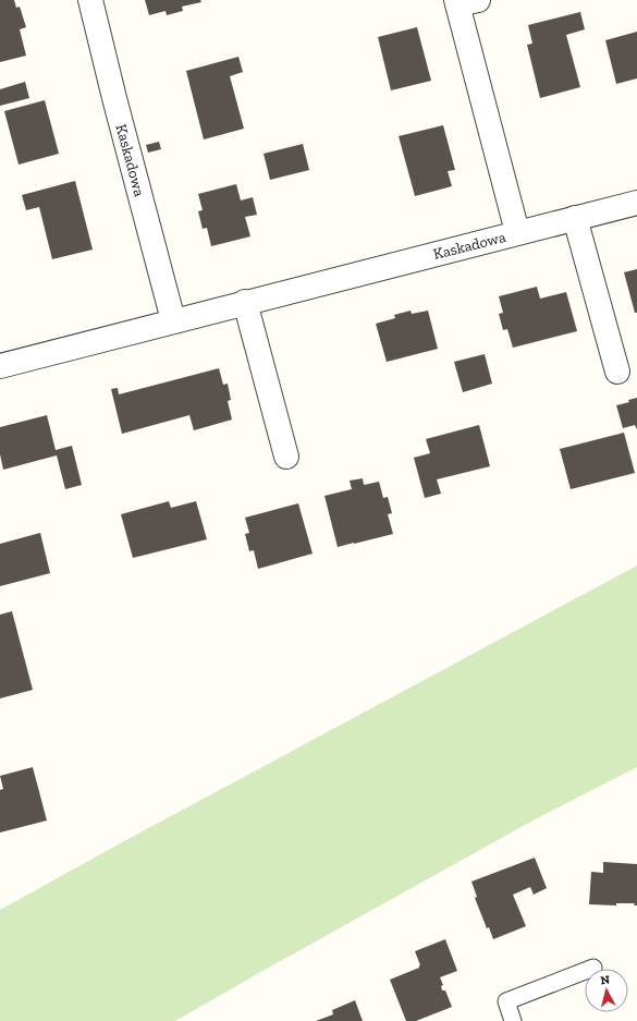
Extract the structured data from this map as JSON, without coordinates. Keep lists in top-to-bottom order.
{
  "streets": {
    "street": ["Kaskadowa"]
  },
  "north": "top"
}
